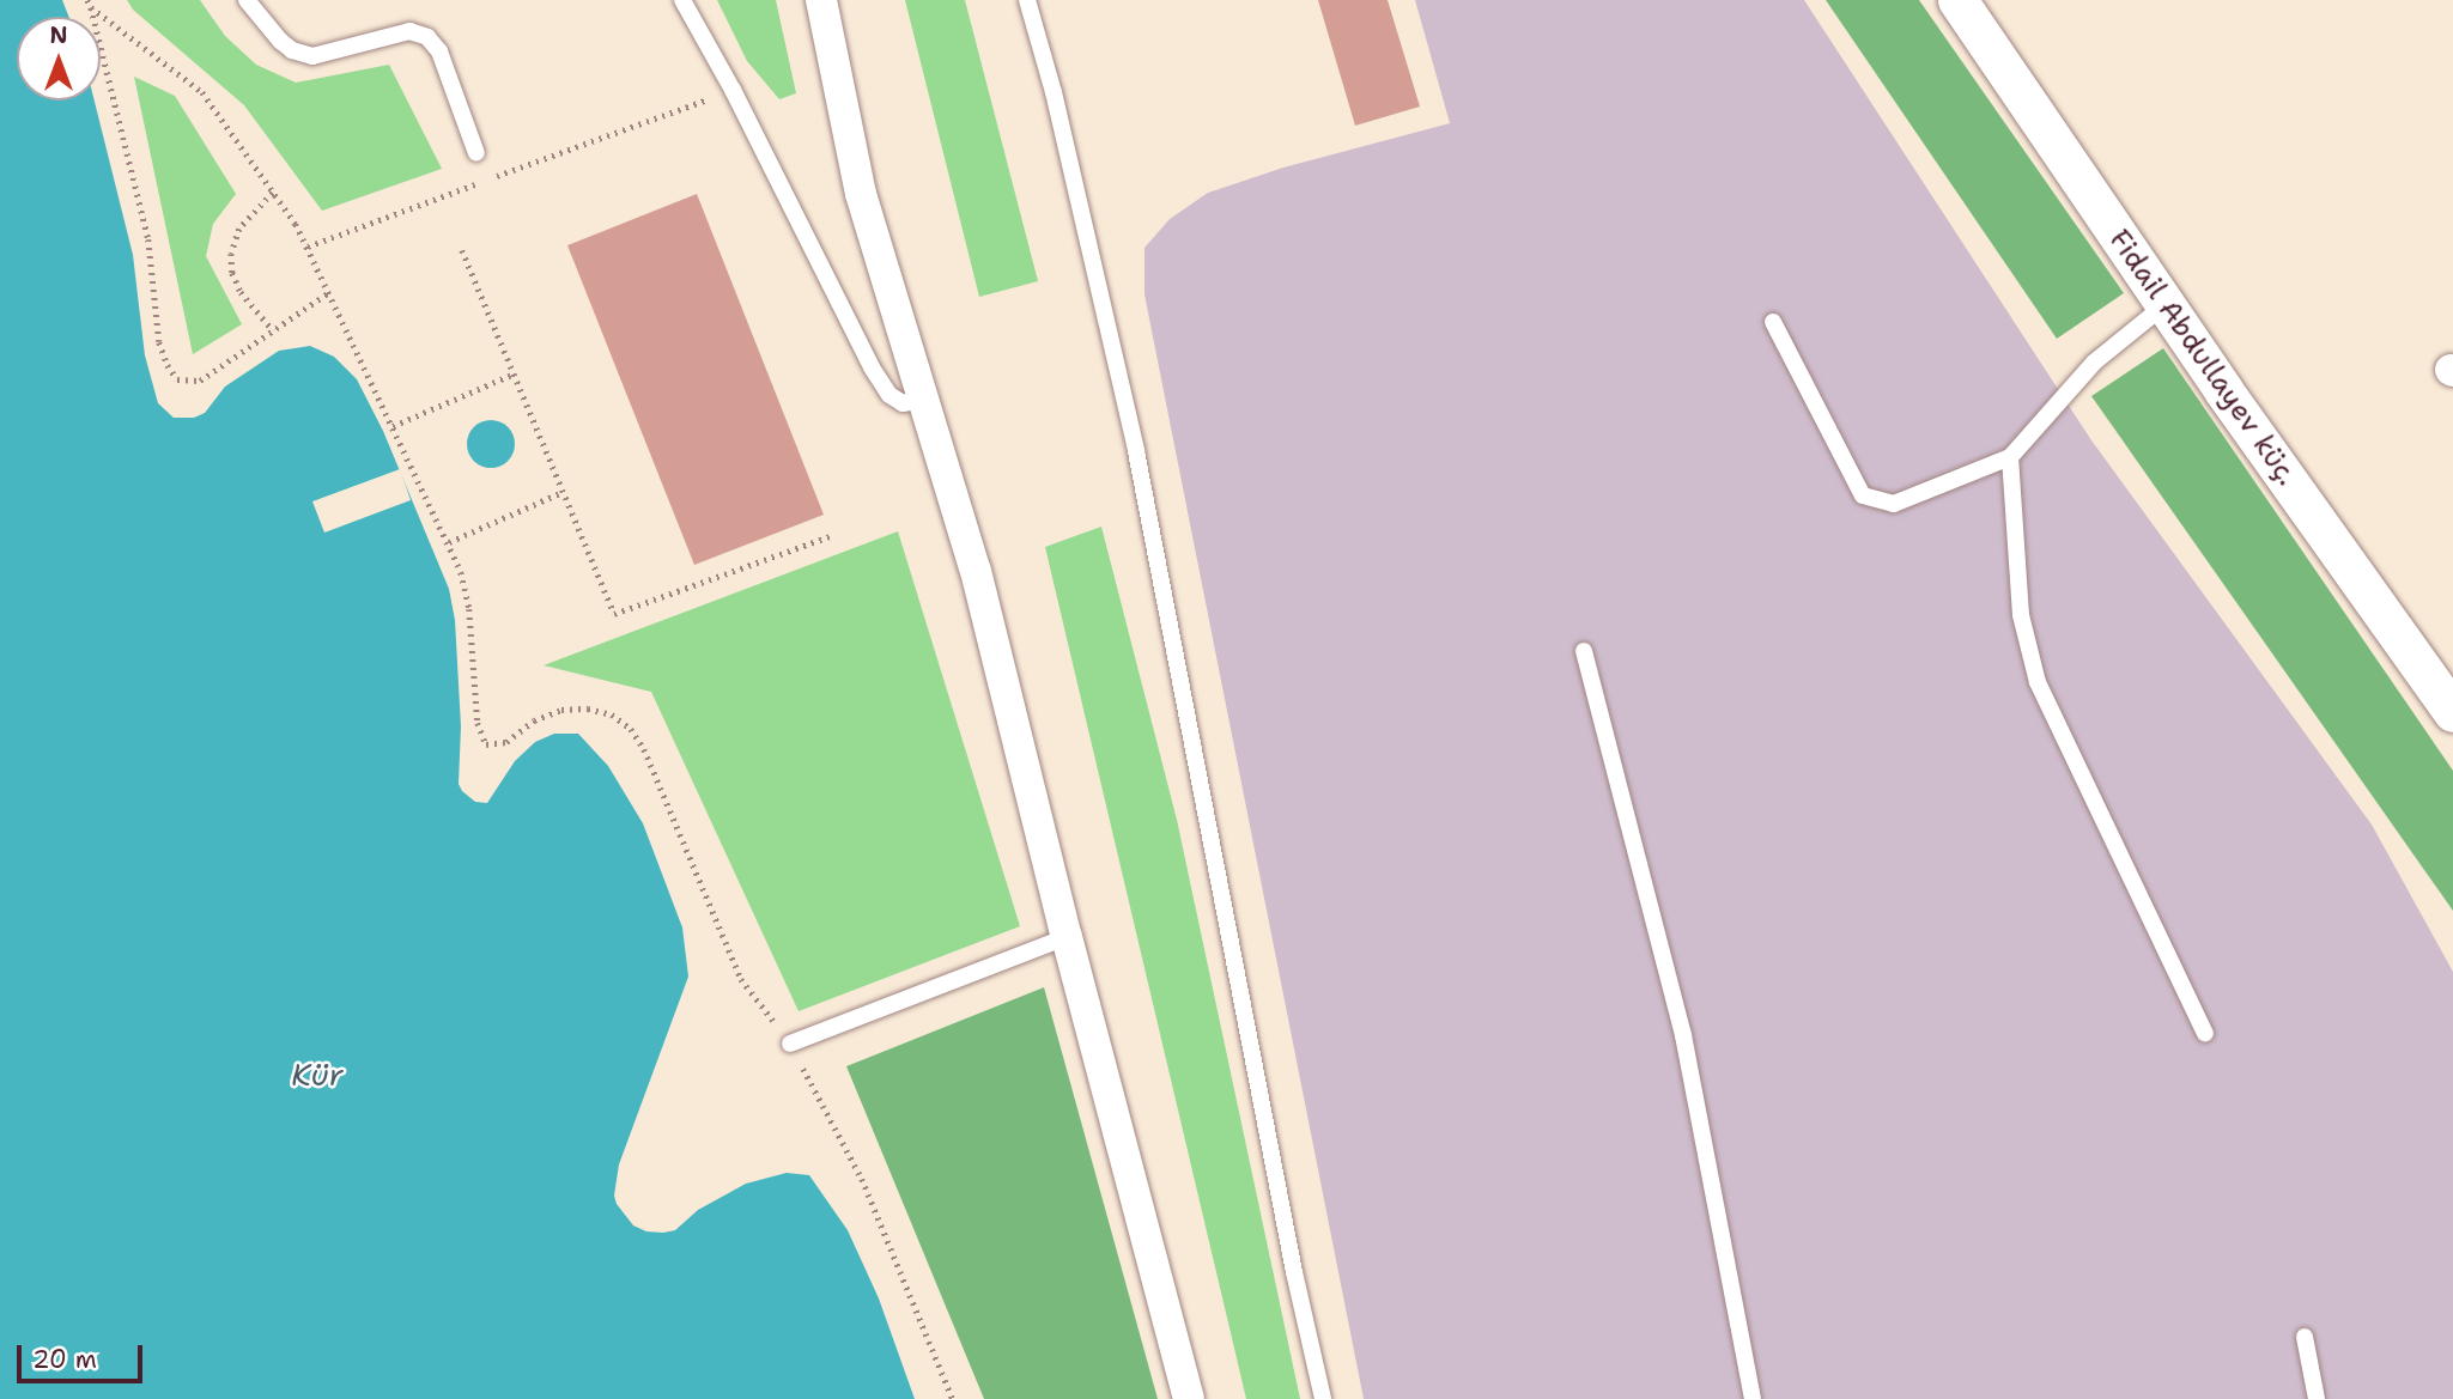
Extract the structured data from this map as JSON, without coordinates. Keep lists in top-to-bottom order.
{
  "streets": {
    "street": ["Fidail Abdullayev küç."]
  },
  "water": ["Kür"],
  "scale_bar": "20 m",
  "north": "top"
}
